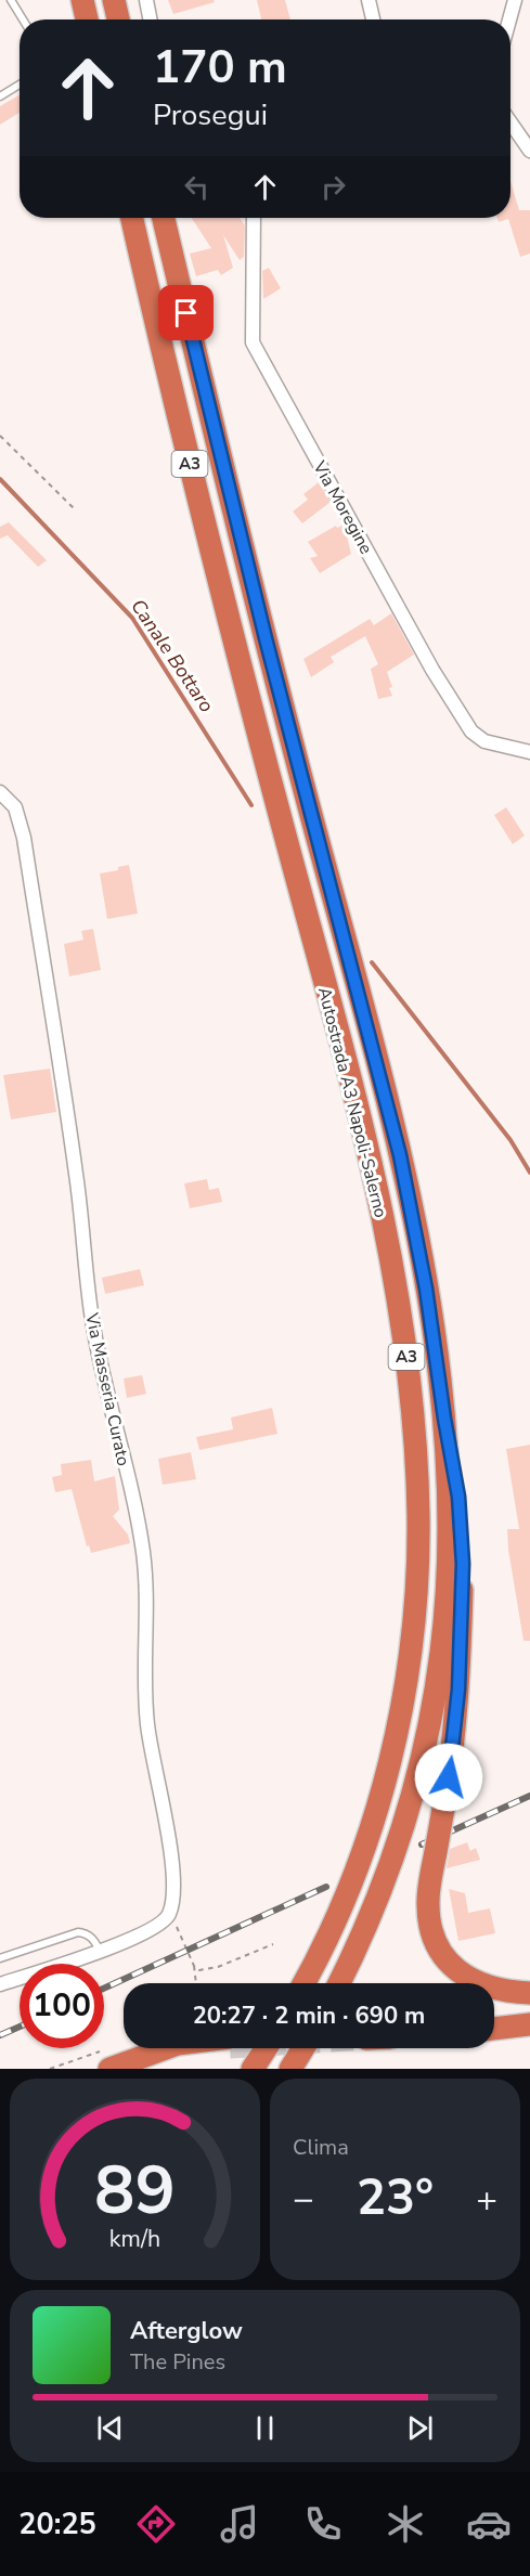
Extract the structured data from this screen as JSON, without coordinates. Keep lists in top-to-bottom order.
{
  "streets": {
    "highway": ["A3", "Autostrada A3 Napoli-Salerno"],
    "street": ["Via Moregine", "Via Masseria Curato"]
  },
  "water": ["Canale Bottaro"],
  "page": {
    "turn": ["170 m", "Prosegui"],
    "limit": "100",
    "trip": "20:27 · 2 min · 690 m",
    "tile": "Clima",
    "heat": ["−", "23°", "+"],
    "song": ["Afterglow", "The Pines"],
    "tabs": "20:25",
    "gauge": ["89", "km/h"]
  }
}
